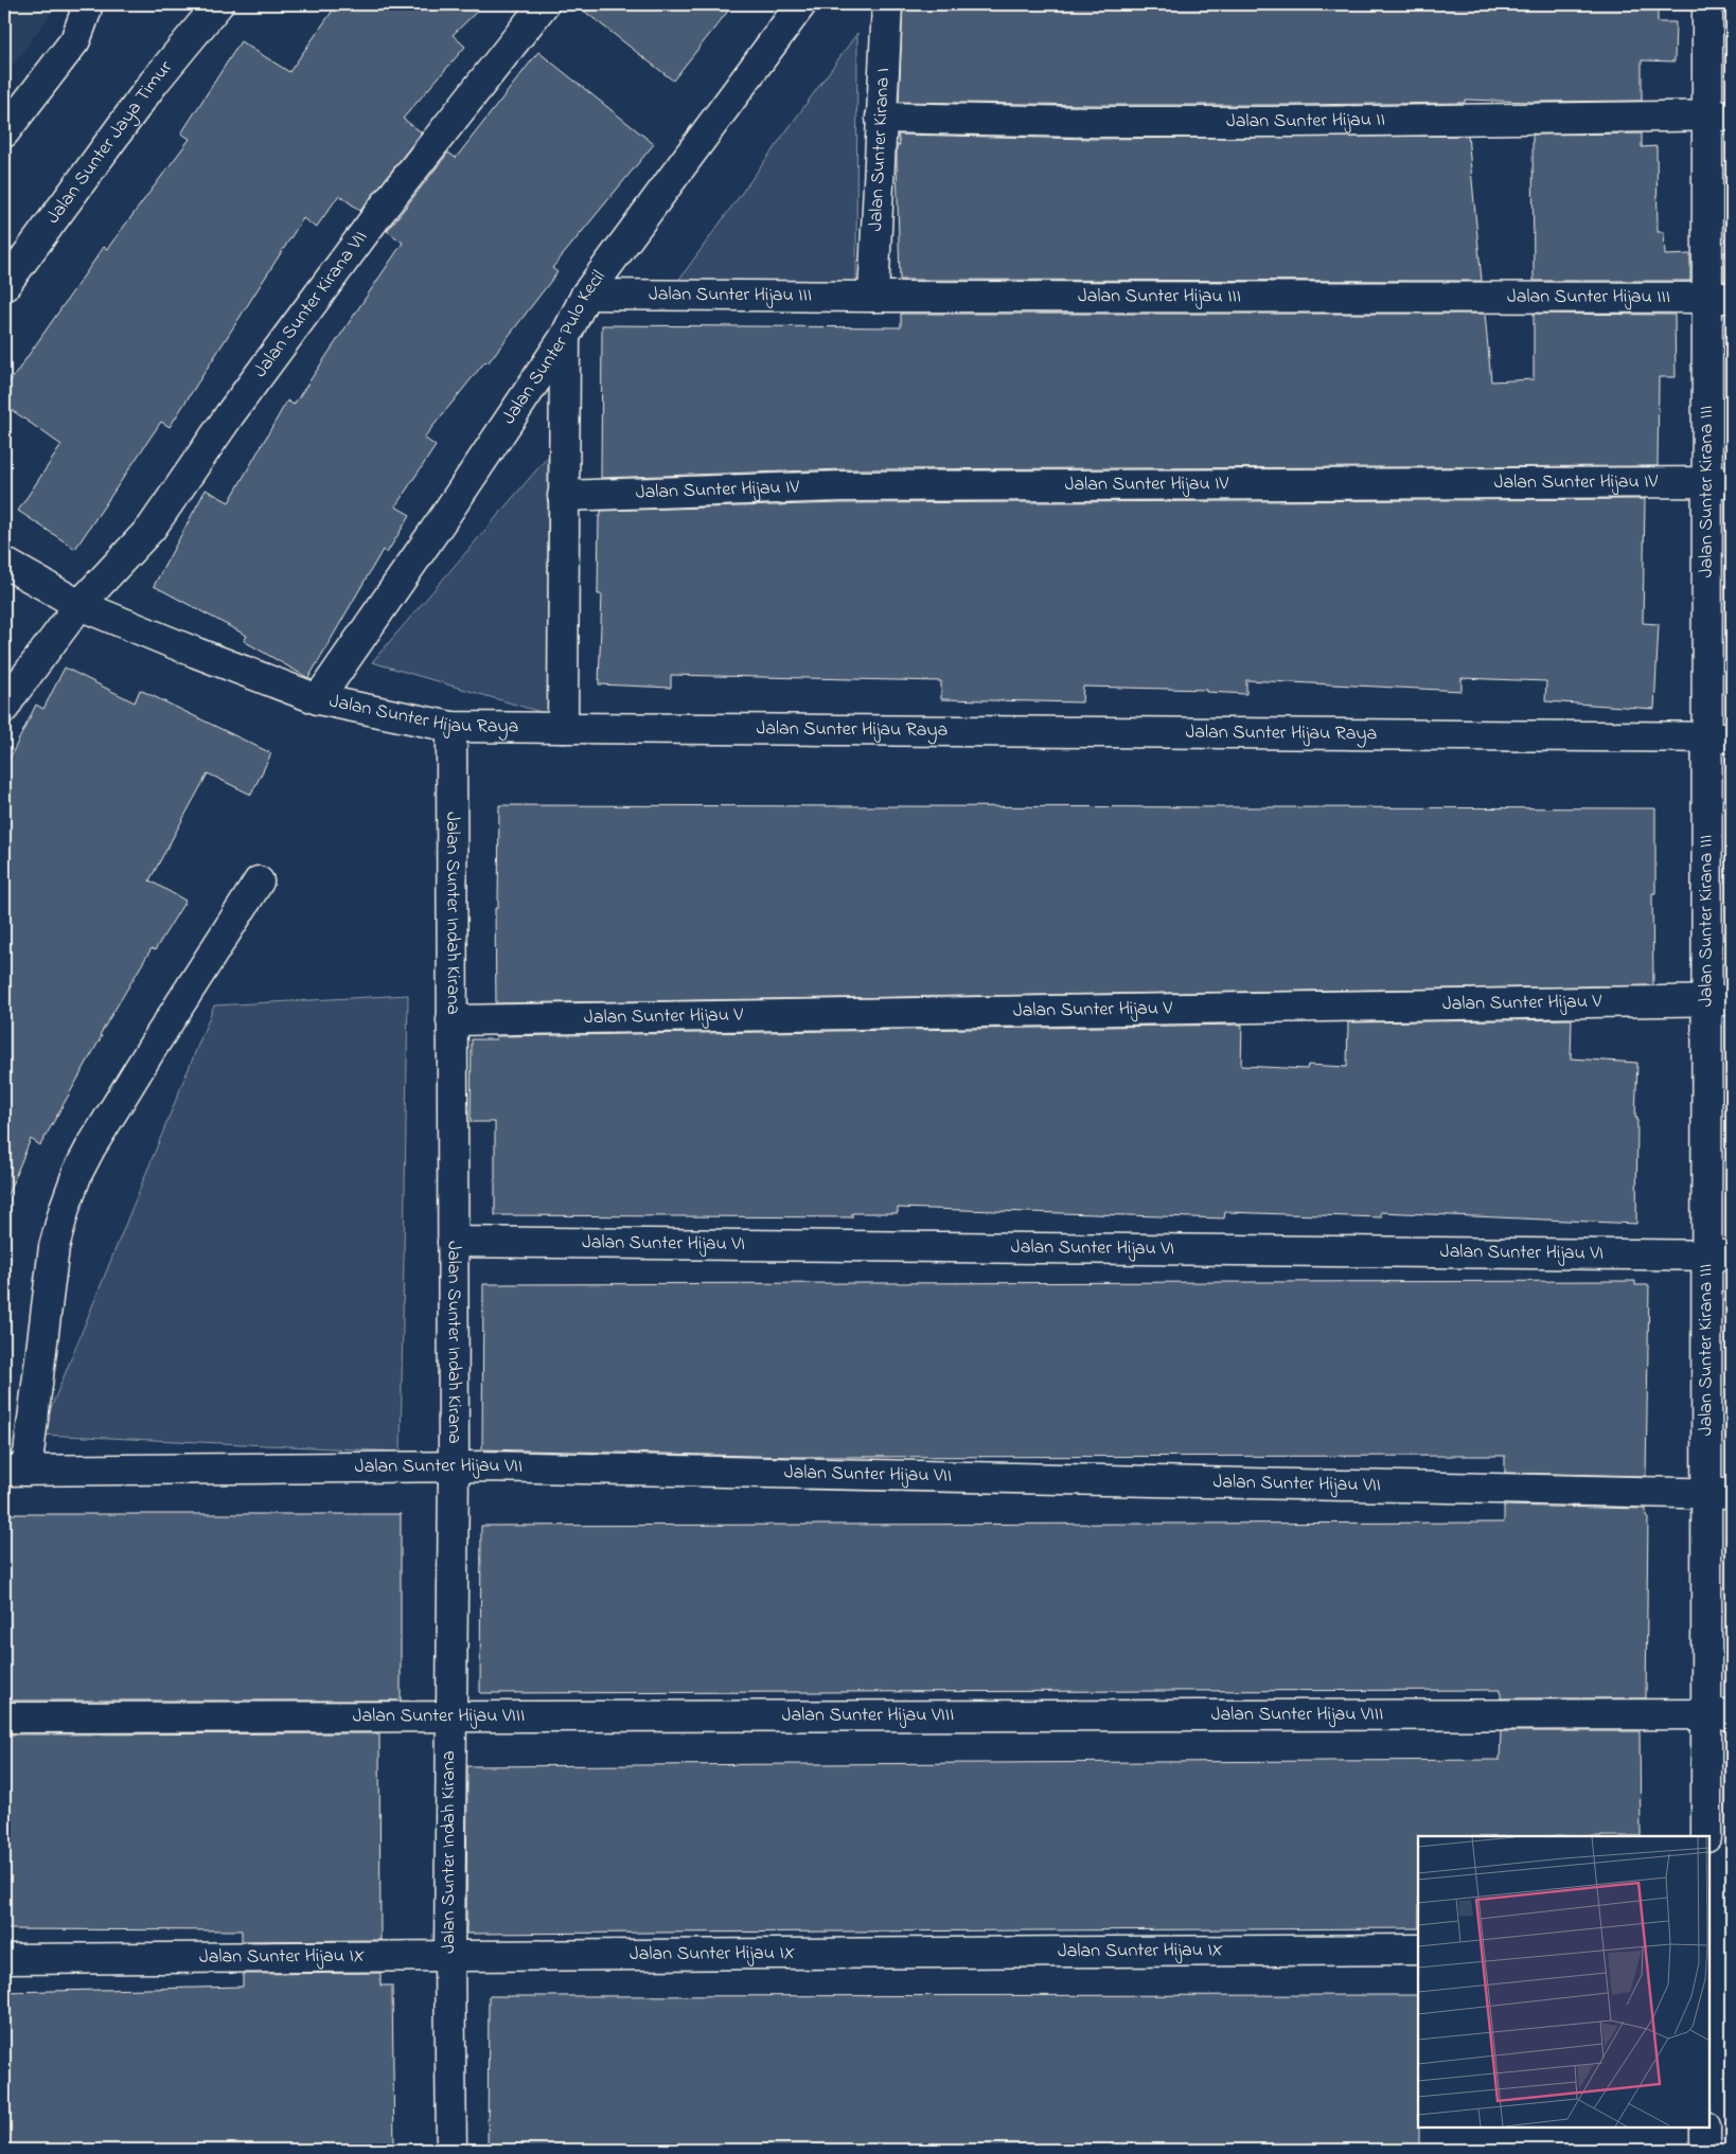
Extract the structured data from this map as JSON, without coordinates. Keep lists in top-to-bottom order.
{
  "streets": {
    "street": [
      "Jalan Sunter Hijau II",
      "Jalan Sunter Jaya Timur",
      "Jalan Sunter Kirana I",
      "Jalan Sunter Hijau III",
      "Jalan Sunter Kirana VII",
      "Jalan Sunter Pulo Kecil",
      "Jalan Sunter Hijau IV",
      "Jalan Sunter Kirana III",
      "Jalan Sunter Hijau Raya",
      "Jalan Sunter Indah Kirana",
      "Jalan Sunter Hijau V",
      "Jalan Sunter Hijau VI",
      "Jalan Sunter Hijau VII",
      "Jalan Sunter Hijau VIII",
      "Jalan Sunter Hijau IX"
    ]
  },
  "crossings": [
    ["Jalan Sunter Hijau II", "Jalan Sunter Kirana I"],
    ["Jalan Sunter Hijau II", "Jalan Sunter Kirana III"],
    ["Jalan Sunter Kirana I", "Jalan Sunter Hijau III"],
    ["Jalan Sunter Hijau III", "Jalan Sunter Pulo Kecil"],
    ["Jalan Sunter Hijau III", "Jalan Sunter Kirana III"],
    ["Jalan Sunter Kirana VII", "Jalan Sunter Hijau Raya"],
    ["Jalan Sunter Pulo Kecil", "Jalan Sunter Hijau Raya"],
    ["Jalan Sunter Hijau IV", "Jalan Sunter Kirana III"],
    ["Jalan Sunter Kirana III", "Jalan Sunter Hijau Raya"],
    ["Jalan Sunter Kirana III", "Jalan Sunter Hijau V"],
    ["Jalan Sunter Kirana III", "Jalan Sunter Hijau VI"],
    ["Jalan Sunter Kirana III", "Jalan Sunter Hijau VII"],
    ["Jalan Sunter Kirana III", "Jalan Sunter Hijau VIII"],
    ["Jalan Sunter Hijau Raya", "Jalan Sunter Indah Kirana"],
    ["Jalan Sunter Indah Kirana", "Jalan Sunter Hijau V"],
    ["Jalan Sunter Indah Kirana", "Jalan Sunter Hijau VI"],
    ["Jalan Sunter Indah Kirana", "Jalan Sunter Hijau VII"],
    ["Jalan Sunter Indah Kirana", "Jalan Sunter Hijau VIII"],
    ["Jalan Sunter Indah Kirana", "Jalan Sunter Hijau IX"]
  ]
}
